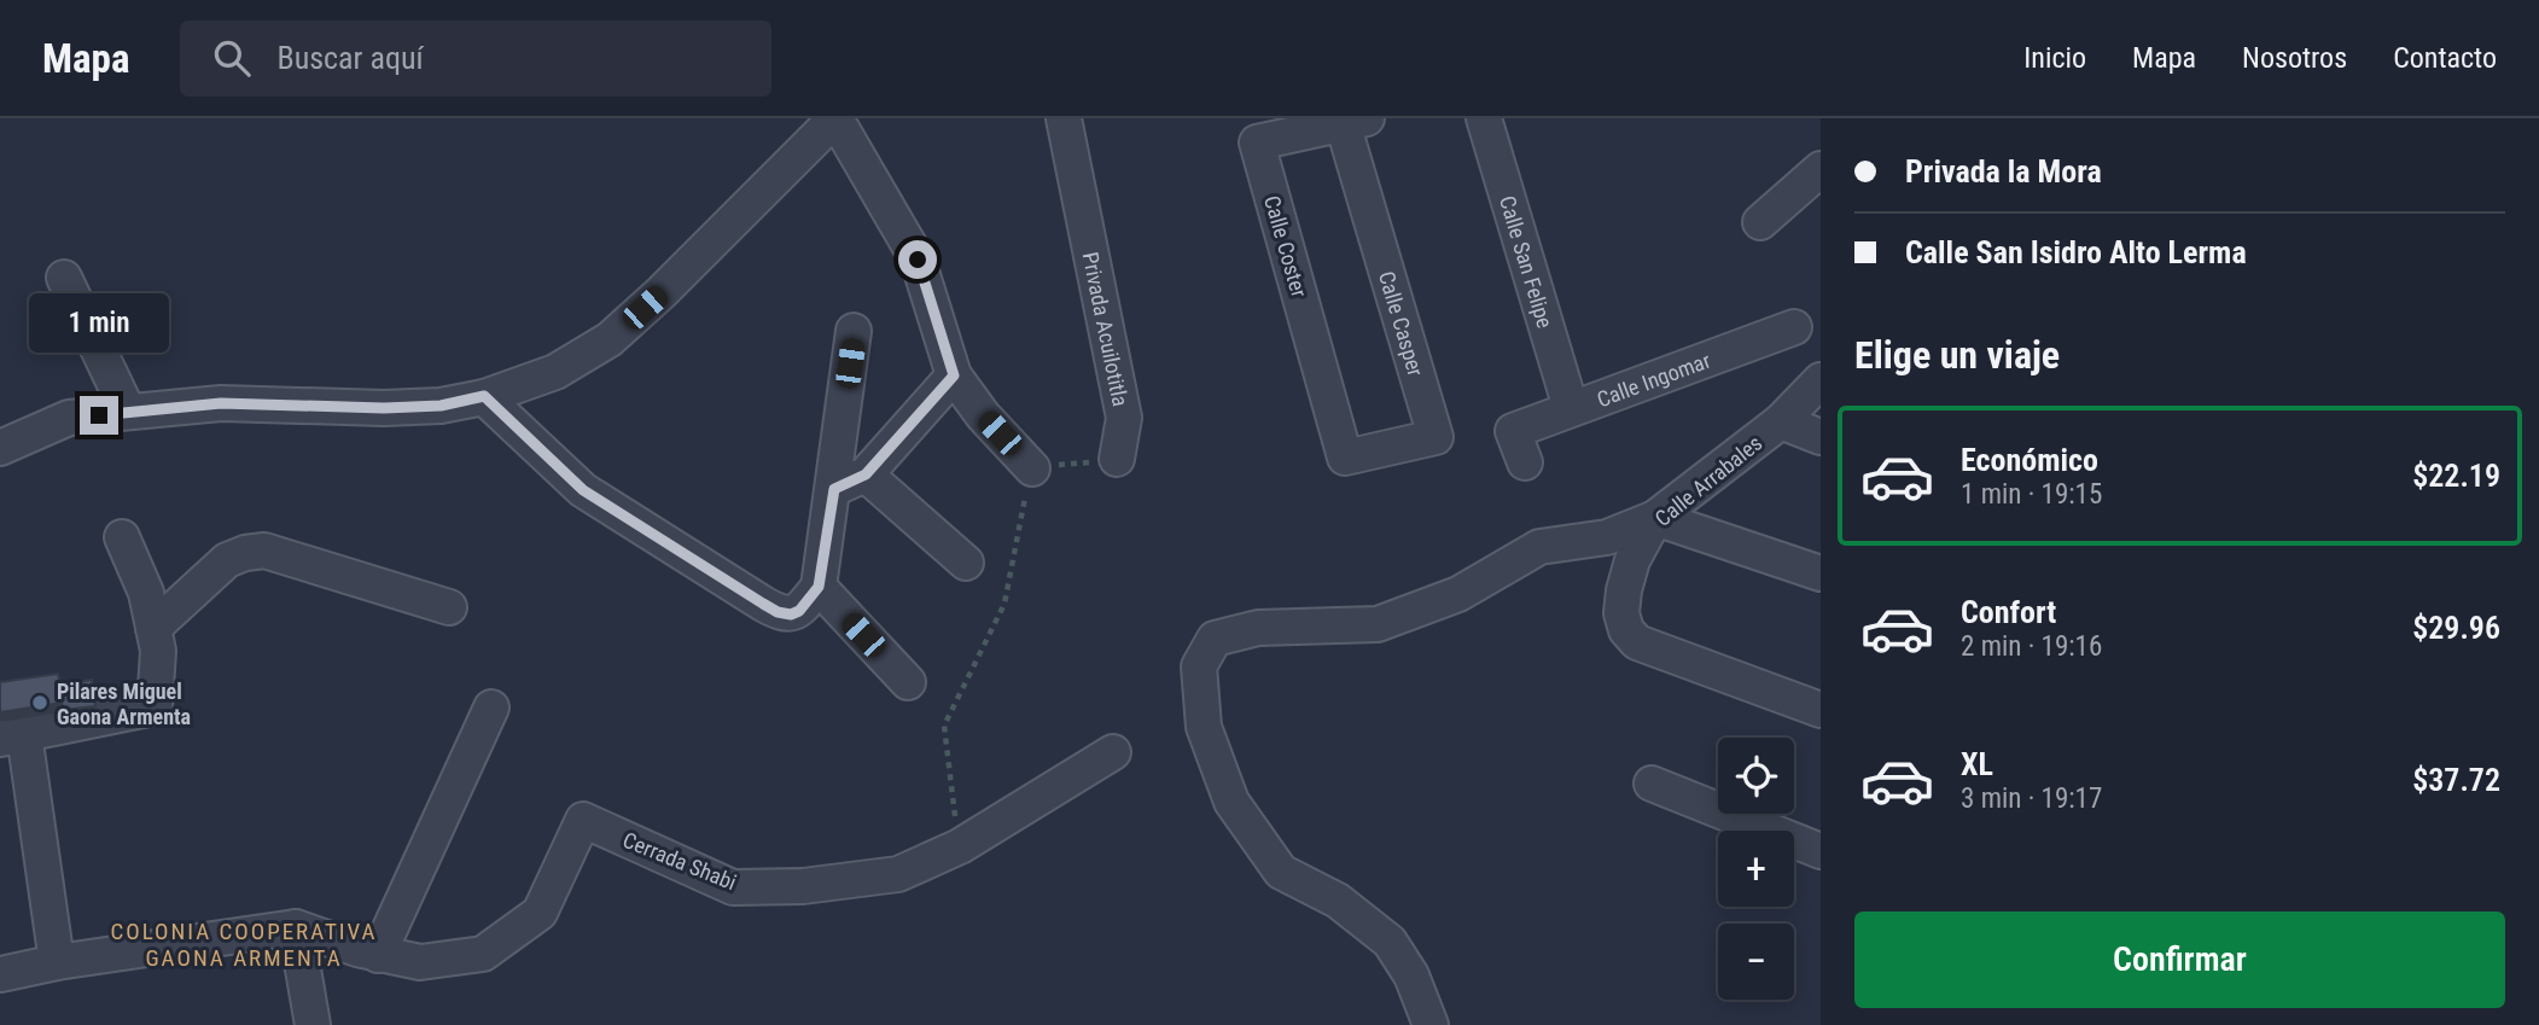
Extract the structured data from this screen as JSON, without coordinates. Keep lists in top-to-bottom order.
{
  "streets": {
    "street": [
      "Calle Coster",
      "Calle San Felipe",
      "Calle Casper",
      "Privada Acuilotitla",
      "Calle Ingomar",
      "Calle Arrabales",
      "Cerrada Shabi"
    ]
  },
  "crossings": [
    ["Calle Coster", "Calle Casper"],
    ["Calle San Felipe", "Calle Ingomar"]
  ],
  "districts": ["COLONIA COOPERATIVA GAONA ARMENTA"],
  "places": ["Pilares Miguel Gaona Armenta"],
  "page": {
    "header": "Mapa",
    "search": "Buscar aquí",
    "nav": [
      "Inicio",
      "Mapa",
      "Nosotros",
      "Contacto"
    ],
    "banner": ["Privada la Mora", "Calle San Isidro Alto Lerma"],
    "bubble": "1 min",
    "heading": "Elige un viaje",
    "list": [
      {
        "name": "Económico",
        "note": "1 min · 19:15",
        "value": "$22.19"
      },
      {
        "name": "Confort",
        "note": "2 min · 19:16",
        "value": "$29.96"
      },
      {
        "name": "XL",
        "note": "3 min · 19:17",
        "value": "$37.72"
      }
    ],
    "map_buttons": ["+", "−"],
    "buttons": "Confirmar"
  }
}
